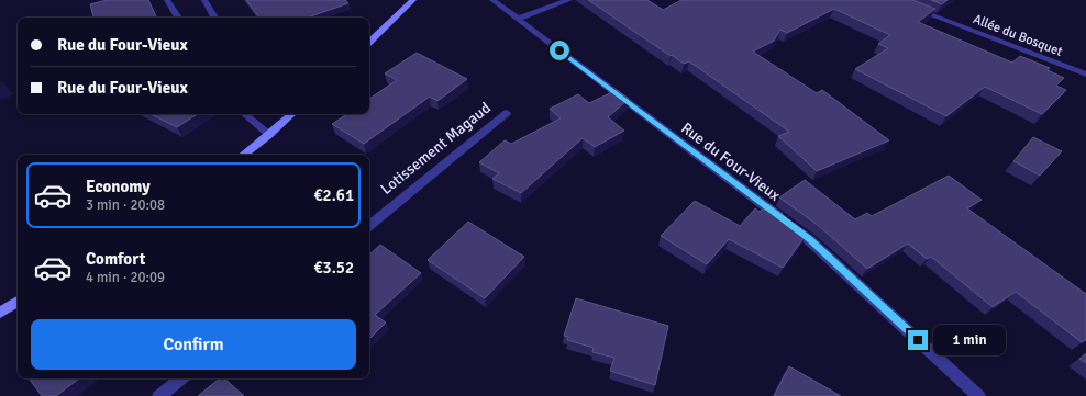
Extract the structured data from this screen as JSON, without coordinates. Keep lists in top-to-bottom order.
{
  "streets": {
    "street": ["Allée du Bosquet", "Lotissement Magaud", "Rue du Four-Vieux"]
  },
  "page": {
    "banner": ["Rue du Four-Vieux", "Rue du Four-Vieux"],
    "list": [
      {
        "name": "Economy",
        "note": "3 min · 20:08",
        "value": "€2.61"
      },
      {
        "name": "Comfort",
        "note": "4 min · 20:09",
        "value": "€3.52"
      }
    ],
    "buttons": "Confirm",
    "bubble": "1 min"
  }
}
